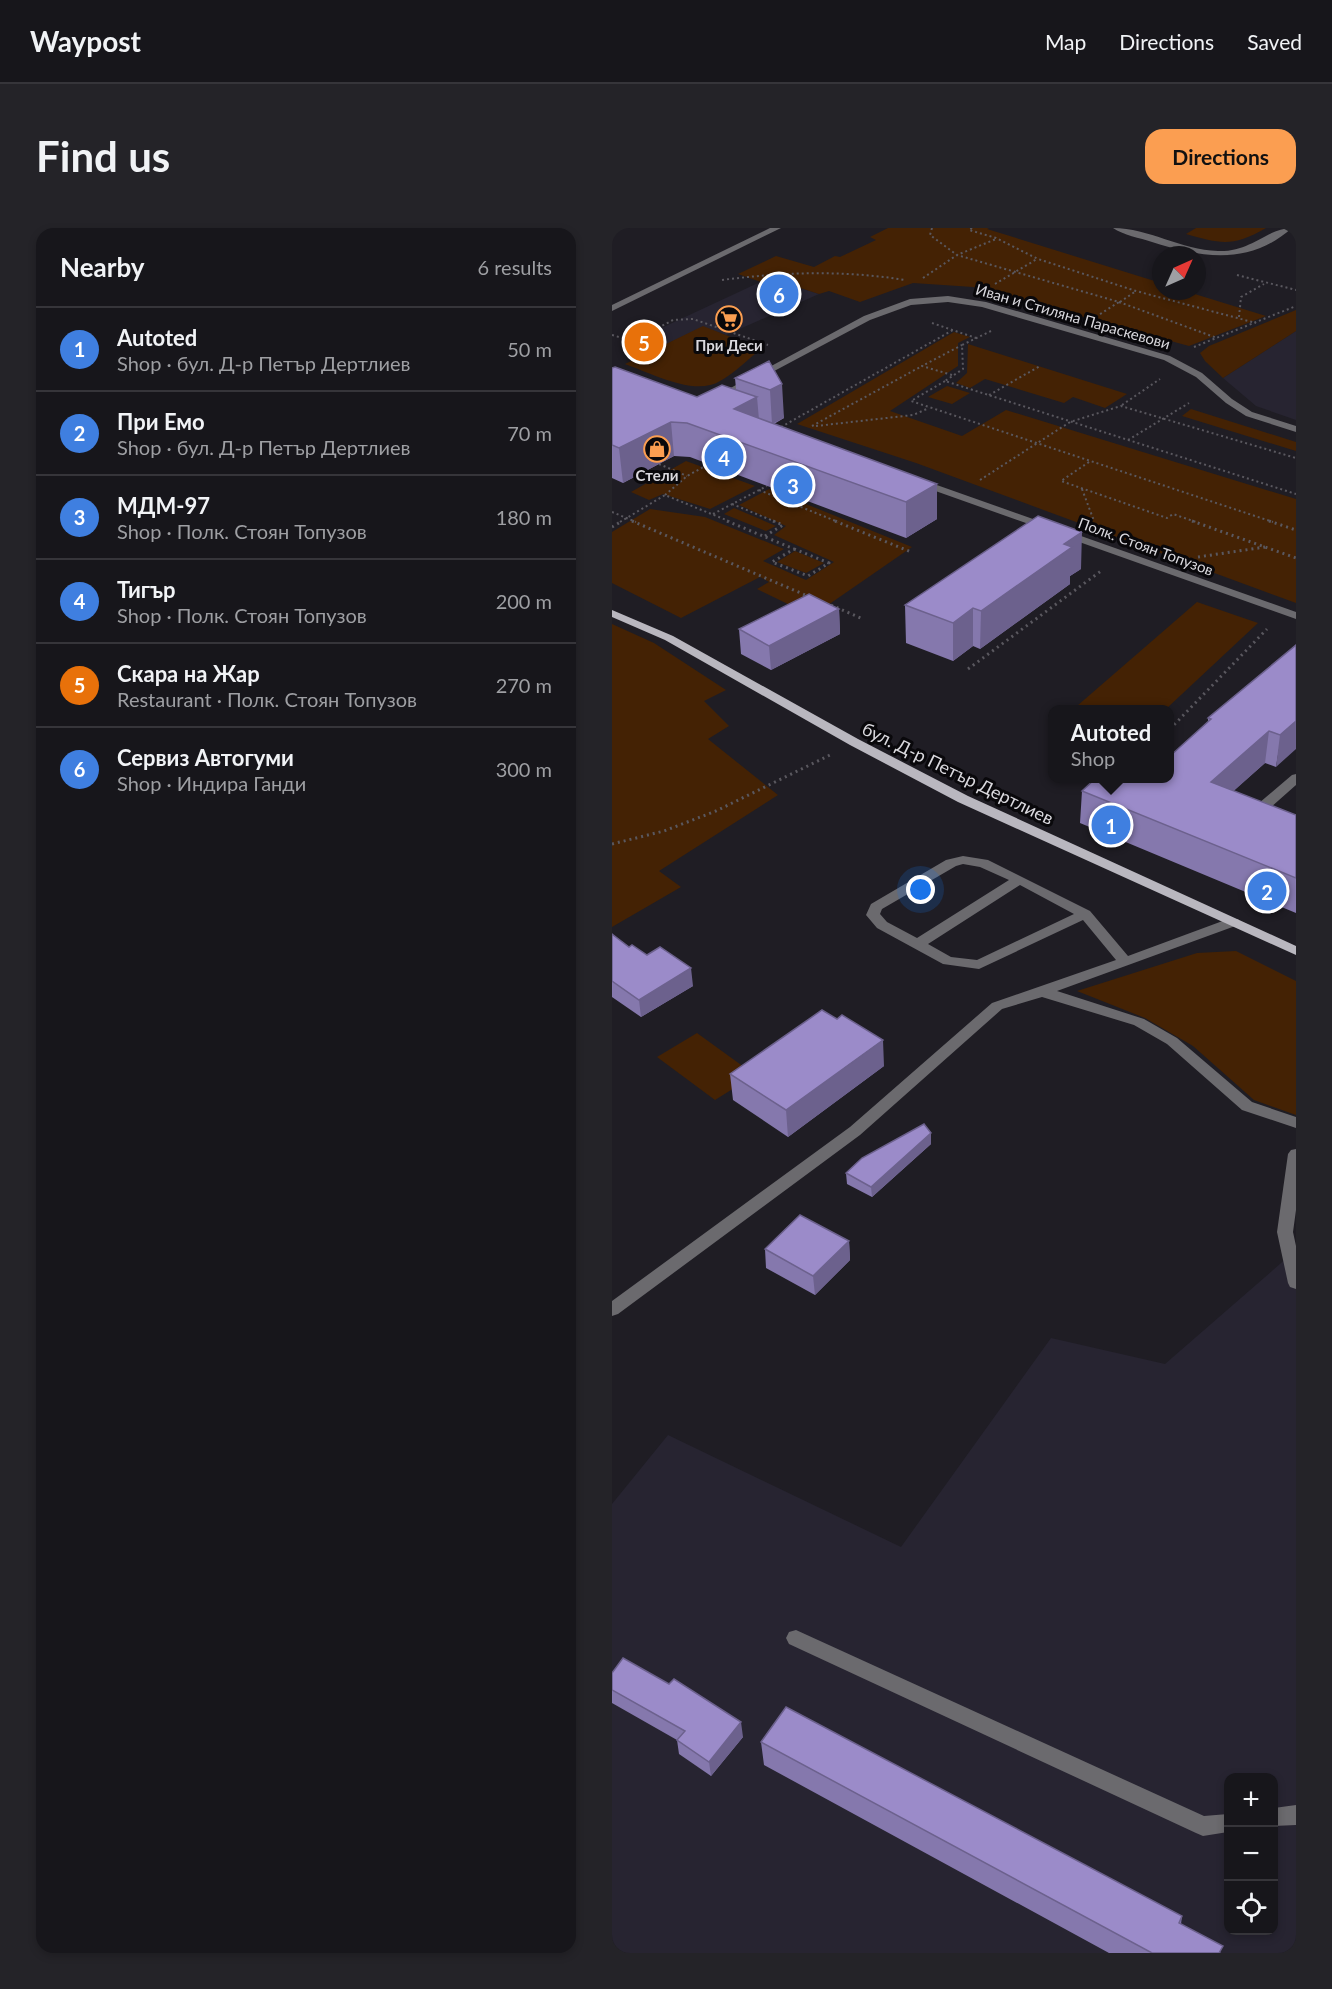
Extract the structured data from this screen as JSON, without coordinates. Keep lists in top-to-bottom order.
{
  "streets": {
    "main road": ["бул. Д-р Петър Дертлиев"],
    "street": ["Иван и Стиляна Параскевови", "Полк. Стоян Топузов"]
  },
  "places": {
    "supermarket": ["При Деси"],
    "shop": ["Стели"]
  },
  "north": "top right",
  "page": {
    "header": "Waypost",
    "nav": ["Map", "Directions", "Saved"],
    "buttons": "Directions",
    "title": "Find us",
    "heading": ["Nearby", "6 results"],
    "pins": [
      "6",
      "5",
      "4",
      "3",
      "1",
      "2"
    ],
    "list": [
      {
        "mark": "1",
        "name": "Autoted",
        "note": "Shop · бул. Д-р Петър Дертлиев",
        "value": "50 m"
      },
      {
        "mark": "2",
        "name": "При Емо",
        "note": "Shop · бул. Д-р Петър Дертлиев",
        "value": "70 m"
      },
      {
        "mark": "3",
        "name": "МДМ-97",
        "note": "Shop · Полк. Стоян Топузов",
        "value": "180 m"
      },
      {
        "mark": "4",
        "name": "Тигър",
        "note": "Shop · Полк. Стоян Топузов",
        "value": "200 m"
      },
      {
        "mark": "5",
        "name": "Скара на Жар",
        "note": "Restaurant · Полк. Стоян Топузов",
        "value": "270 m"
      },
      {
        "mark": "6",
        "name": "Сервиз Автогуми",
        "note": "Shop · Индира Ганди",
        "value": "300 m"
      }
    ],
    "popup": ["Autoted", "Shop"],
    "map_buttons": ["+", "−"]
  }
}
